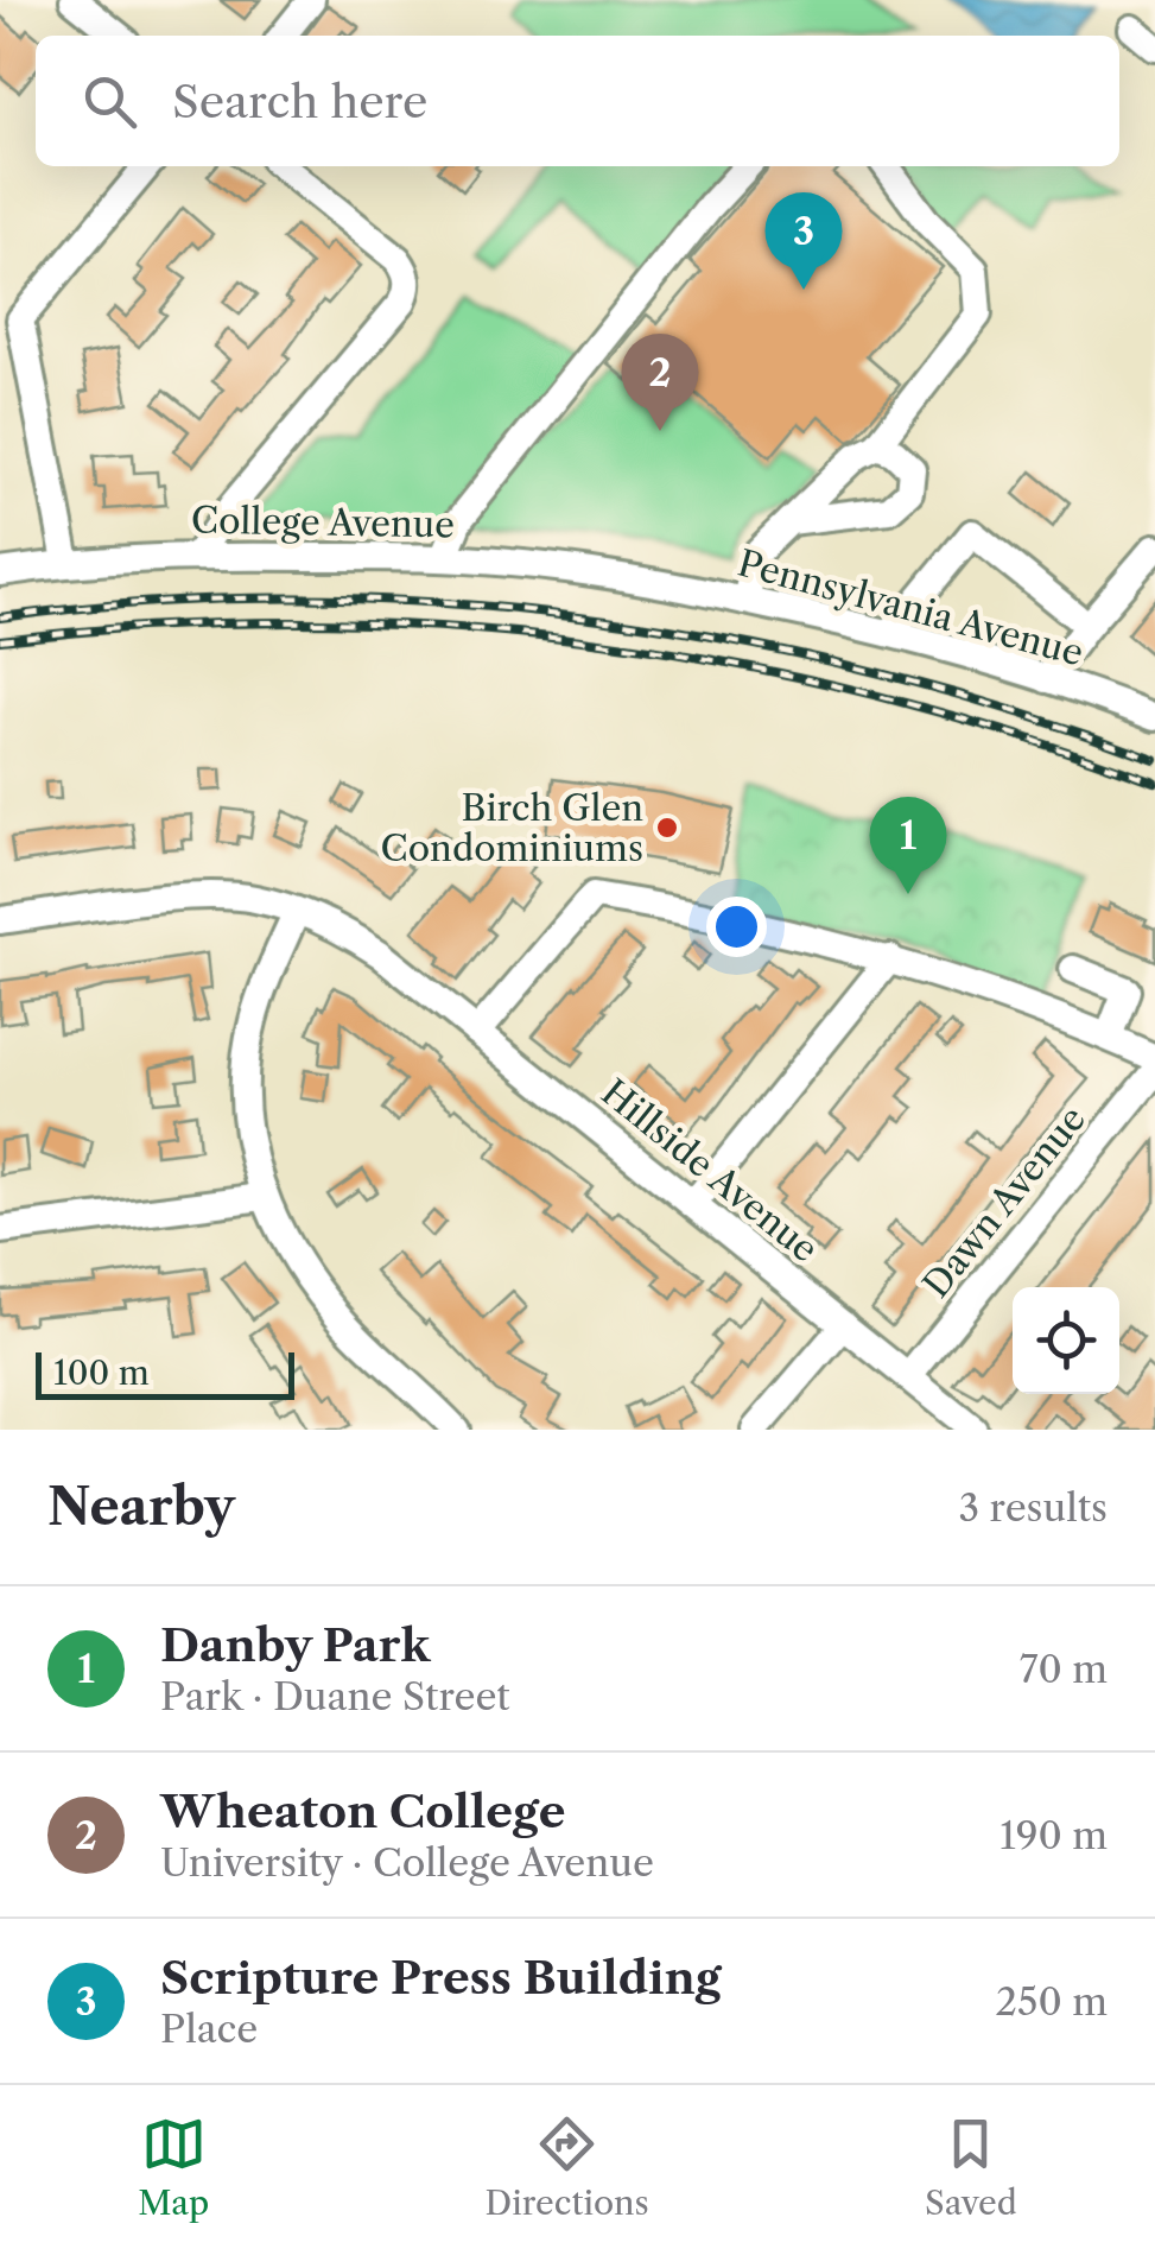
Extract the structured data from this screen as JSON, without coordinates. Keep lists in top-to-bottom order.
{
  "streets": {
    "street": [
      "College Avenue",
      "Pennsylvania Avenue",
      "Hillside Avenue",
      "Dawn Avenue"
    ]
  },
  "crossings": [
    ["College Avenue", "Pennsylvania Avenue"],
    ["Hillside Avenue", "Dawn Avenue"]
  ],
  "places": ["Birch Glen Condominiums"],
  "scale_bar": "100 m",
  "page": {
    "search": "Search here",
    "pins": ["3", "2", "1"],
    "scale": "100 m",
    "heading": ["Nearby", "3 results"],
    "list": [
      {
        "mark": "1",
        "name": "Danby Park",
        "note": "Park · Duane Street",
        "value": "70 m"
      },
      {
        "mark": "2",
        "name": "Wheaton College",
        "note": "University · College Avenue",
        "value": "190 m"
      },
      {
        "mark": "3",
        "name": "Scripture Press Building",
        "note": "Place",
        "value": "250 m"
      }
    ],
    "nav": ["Map", "Directions", "Saved"]
  }
}
